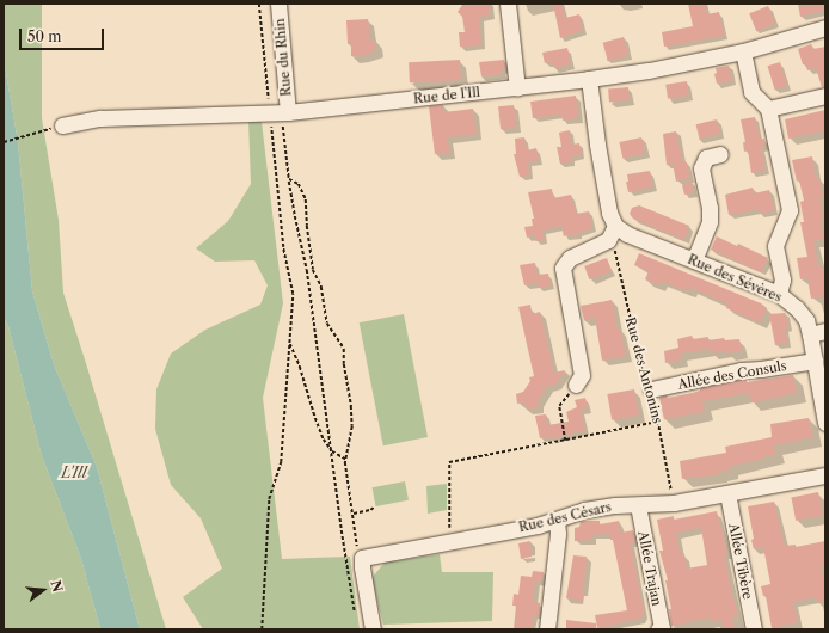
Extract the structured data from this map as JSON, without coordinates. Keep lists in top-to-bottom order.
{
  "streets": {
    "street": [
      "Rue du Rhin",
      "Rue de l'Ill",
      "Rue des Sévères",
      "Allée des Consuls",
      "Rue des Césars",
      "Allée Tibère",
      "Allée Trajan"
    ],
    "path": ["Rue des Antonins"]
  },
  "crossings": [
    ["Rue du Rhin", "Rue de l'Ill"],
    ["Rue des Sévères", "Allée des Consuls"],
    ["Rue des Antonins", "Allée des Consuls"],
    ["Rue des Antonins", "Rue des Césars"],
    ["Rue des Césars", "Allée Tibère"],
    ["Rue des Césars", "Allée Trajan"]
  ],
  "water": ["L'Ill"],
  "scale_bar": "50 m",
  "north": "right"
}
